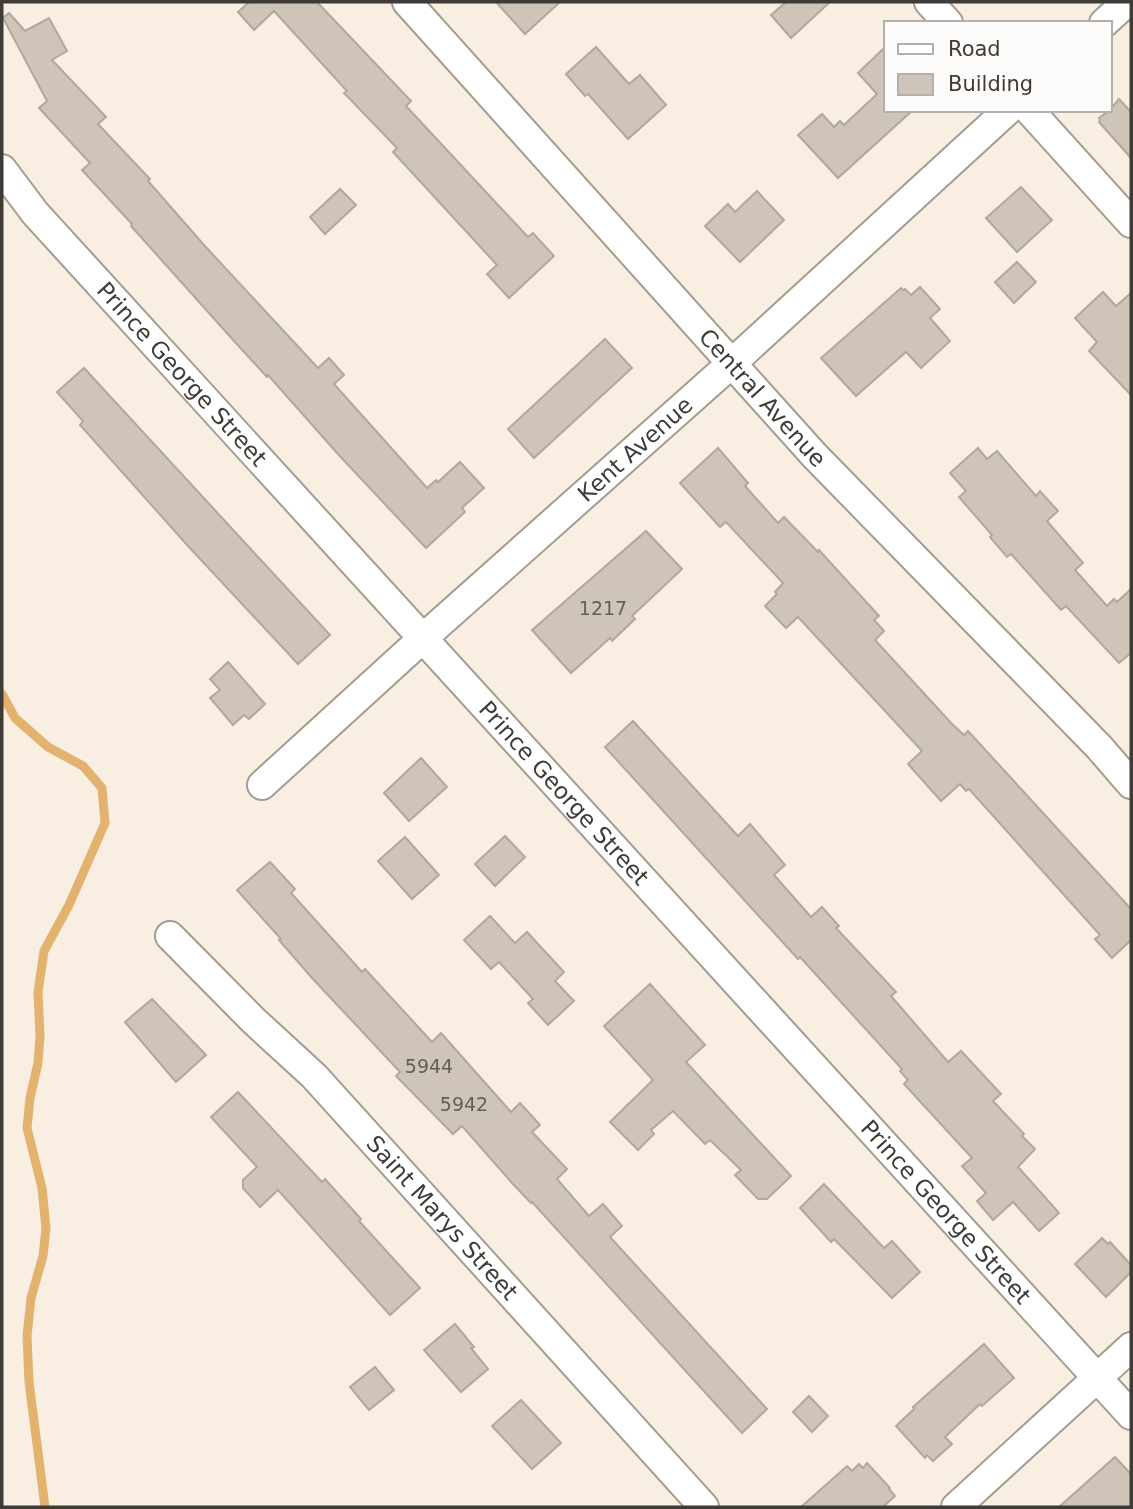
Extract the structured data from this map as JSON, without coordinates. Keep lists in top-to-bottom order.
{
  "streets": {
    "street": [
      "Prince George Street",
      "Central Avenue",
      "Kent Avenue",
      "Saint Marys Street"
    ]
  },
  "crossings": [
    ["Prince George Street", "Kent Avenue"],
    ["Central Avenue", "Kent Avenue"]
  ],
  "house_numbers": ["1217", "5944", "5942"],
  "legend": ["Road", "Building"]
}
